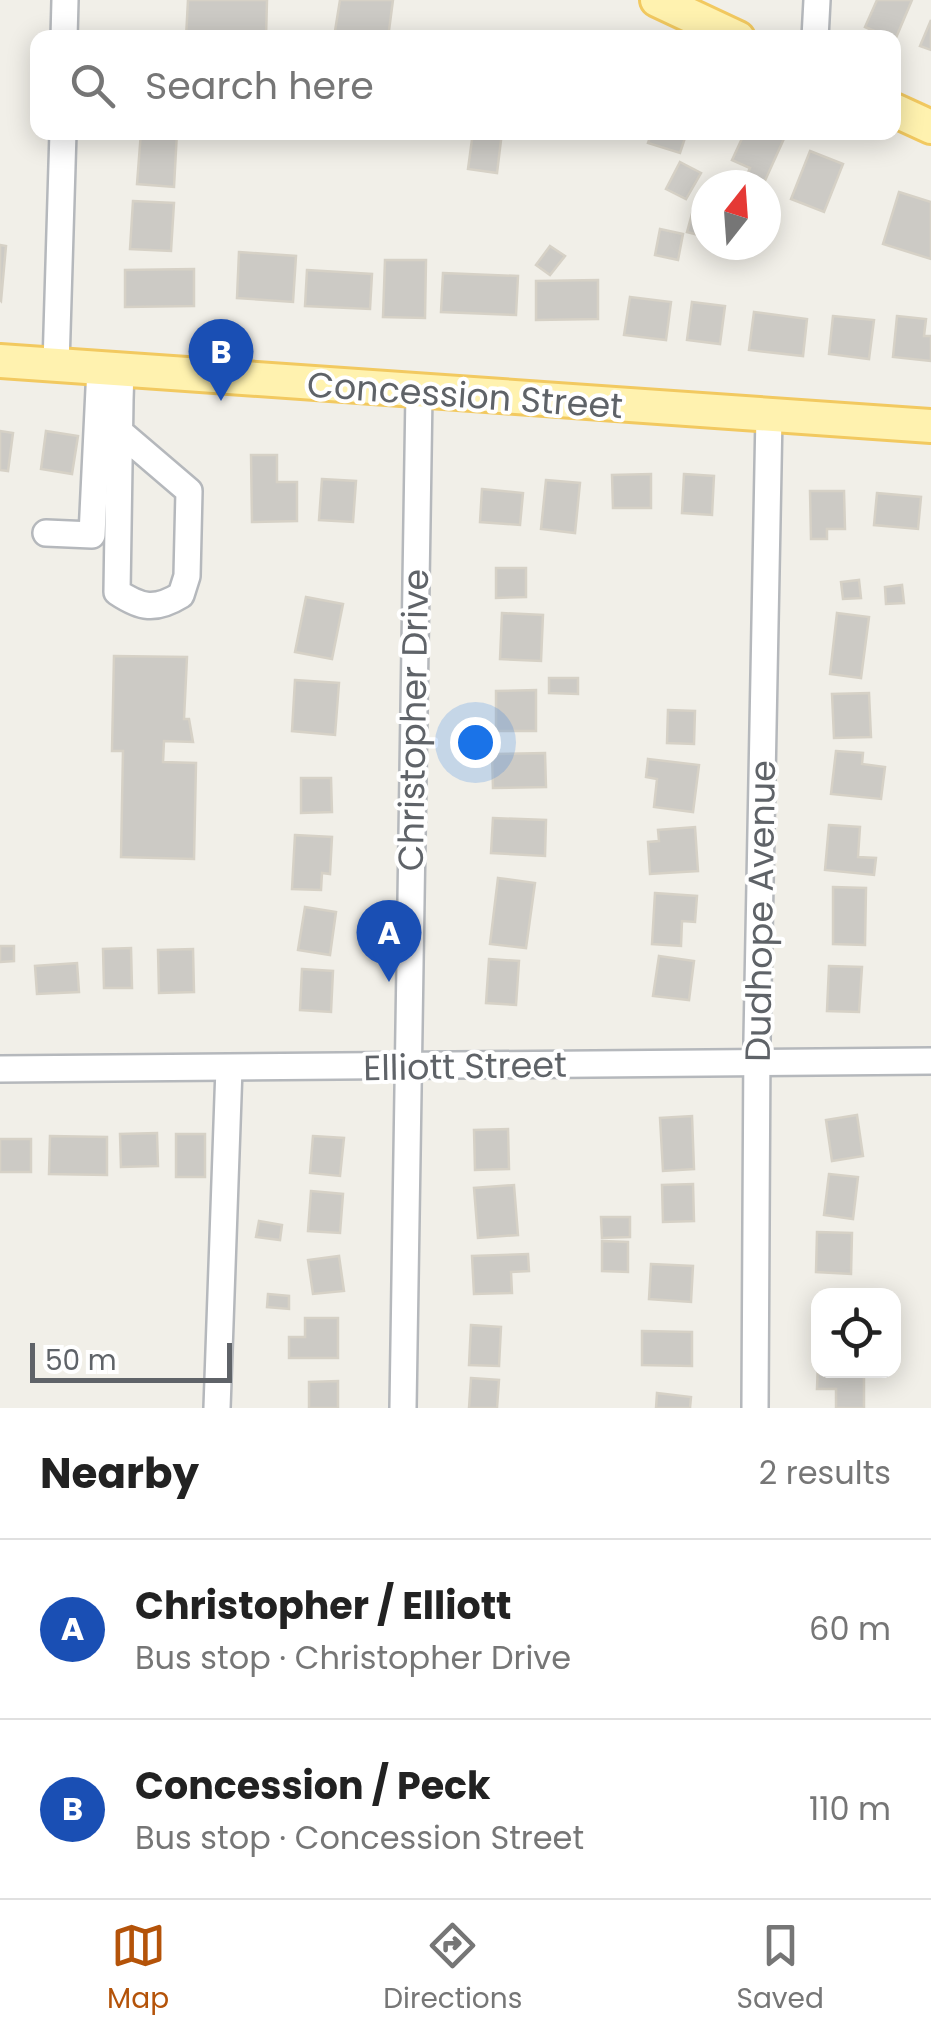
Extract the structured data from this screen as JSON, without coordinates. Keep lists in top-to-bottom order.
{
  "streets": {
    "main road": ["Concession Street"],
    "street": ["Christopher Drive", "Dudhope Avenue", "Elliott Street"]
  },
  "crossings": [
    ["Concession Street", "Christopher Drive"],
    ["Concession Street", "Dudhope Avenue"],
    ["Christopher Drive", "Elliott Street"],
    ["Dudhope Avenue", "Elliott Street"]
  ],
  "scale_bar": "50 m",
  "north": "top",
  "page": {
    "search": "Search here",
    "pins": ["B", "A"],
    "scale": "50 m",
    "heading": ["Nearby", "2 results"],
    "list": [
      {
        "mark": "A",
        "name": "Christopher / Elliott",
        "note": "Bus stop · Christopher Drive",
        "value": "60 m"
      },
      {
        "mark": "B",
        "name": "Concession / Peck",
        "note": "Bus stop · Concession Street",
        "value": "110 m"
      }
    ],
    "nav": ["Map", "Directions", "Saved"]
  }
}
